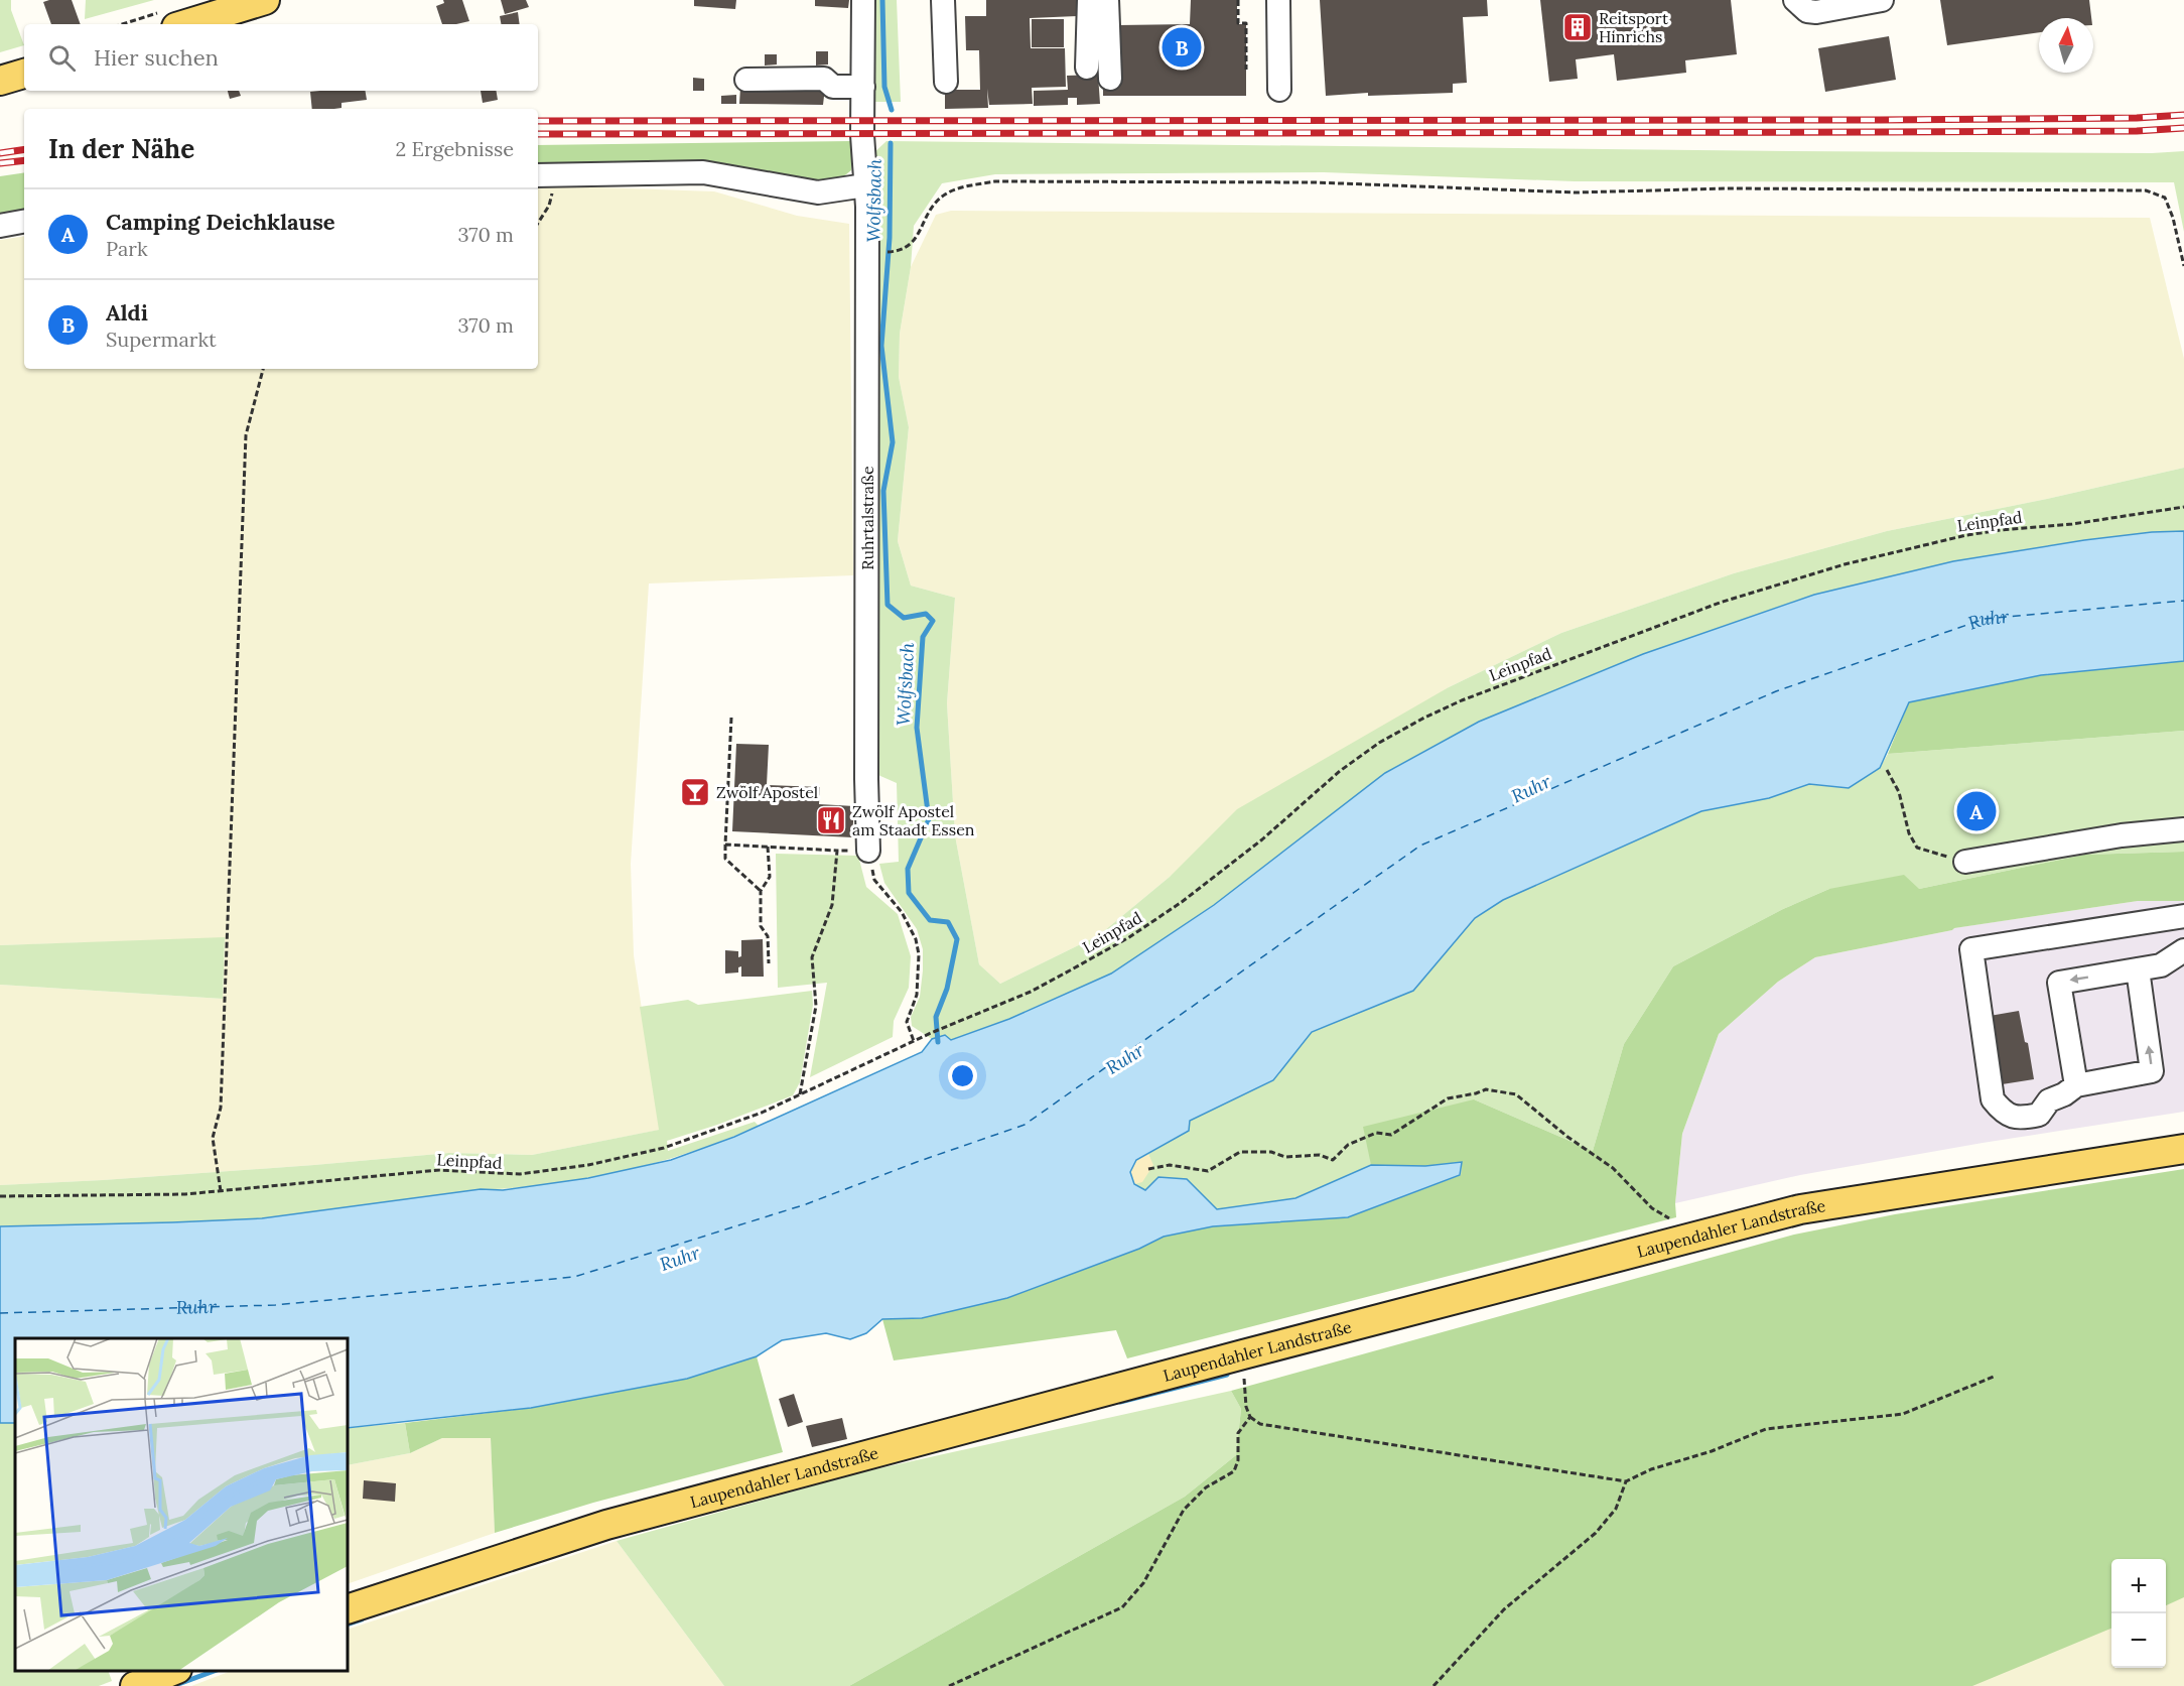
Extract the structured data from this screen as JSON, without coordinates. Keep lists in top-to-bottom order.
{
  "streets": {
    "main road": ["Laupendahler Landstraße"],
    "street": ["Ruhrtalstraße"],
    "path": ["Leinpfad"]
  },
  "water": ["Wolfsbach", "Ruhr"],
  "places": {
    "building": ["Reitsport Hinrichs"],
    "bar": ["Zwölf Apostel"],
    "restaurant": ["Zwölf Apostel am Staadt Essen"]
  },
  "north": "top",
  "page": {
    "search": "Hier suchen",
    "pins": ["B", "A"],
    "heading": ["In der Nähe", "2 Ergebnisse"],
    "list": [
      {
        "mark": "A",
        "name": "Camping Deichklause",
        "note": "Park",
        "value": "370 m"
      },
      {
        "mark": "B",
        "name": "Aldi",
        "note": "Supermarkt",
        "value": "370 m"
      }
    ],
    "map_buttons": ["+", "−"]
  }
}
